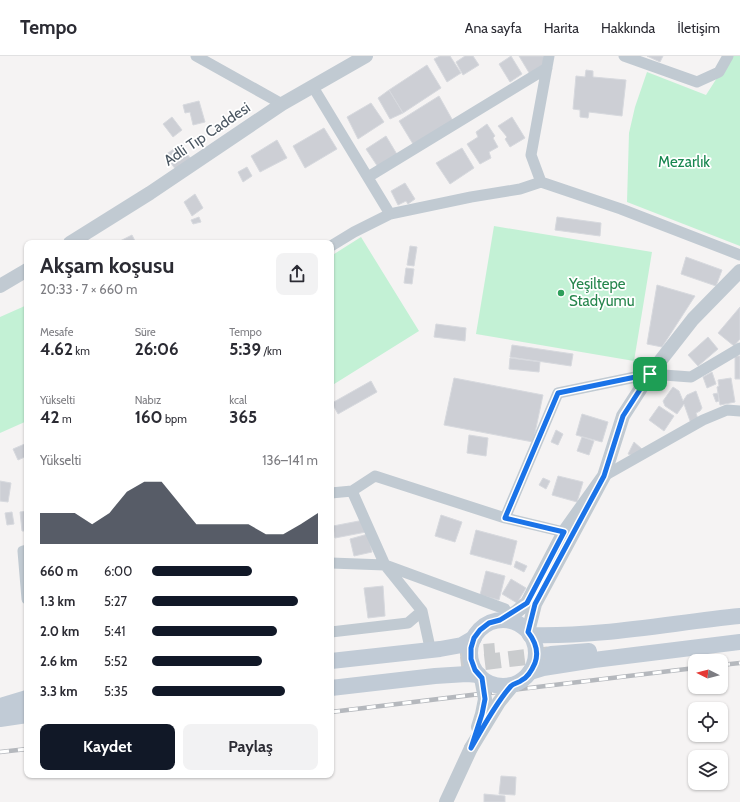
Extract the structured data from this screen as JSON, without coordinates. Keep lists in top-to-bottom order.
{
  "streets": {
    "street": ["Adli Tıp Caddesi"]
  },
  "parks": ["Mezarlık"],
  "places": ["Yeşiltepe Stadyumu"],
  "north": "left",
  "page": {
    "header": "Tempo",
    "nav": [
      "Ana sayfa",
      "Harita",
      "Hakkında",
      "İletişim"
    ],
    "heading": ["Akşam koşusu", "20:33 · 7 × 660 m"],
    "stats": [
      ["Mesafe", "4.62 km"],
      ["Süre", "26:06"],
      ["Tempo", "5:39 /km"],
      ["Yükselti", "42 m"],
      ["Nabız", "160 bpm"],
      ["kcal", "365"]
    ],
    "chart": ["Yükselti", "136–141 m"],
    "list": [
      {
        "name": "660 m",
        "note": "6:00"
      },
      {
        "name": "1.3 km",
        "note": "5:27"
      },
      {
        "name": "2.0 km",
        "note": "5:41"
      },
      {
        "name": "2.6 km",
        "note": "5:52"
      },
      {
        "name": "3.3 km",
        "note": "5:35"
      }
    ],
    "buttons": ["Kaydet", "Paylaş"]
  }
}
